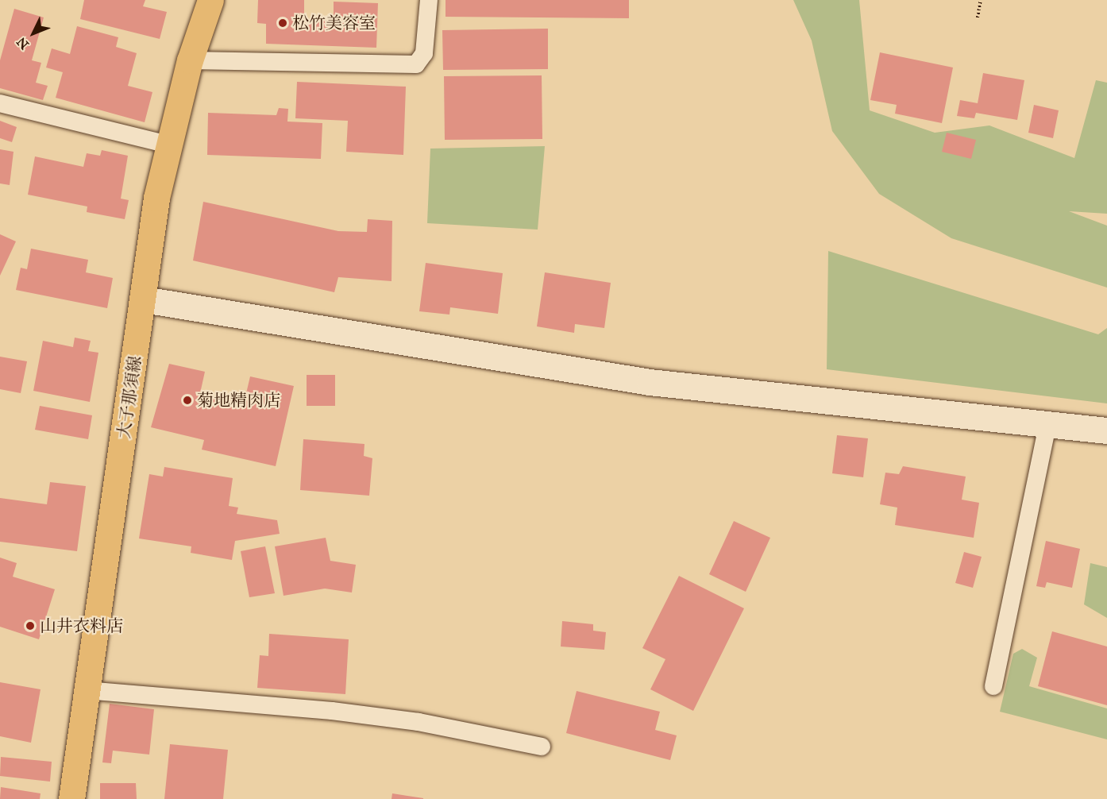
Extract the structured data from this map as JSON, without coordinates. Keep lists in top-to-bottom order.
{
  "streets": {
    "main road": ["大子那須線"]
  },
  "places": ["松竹美容室", "菊地精肉店", "山井衣料店"],
  "north": "bottom left"
}
